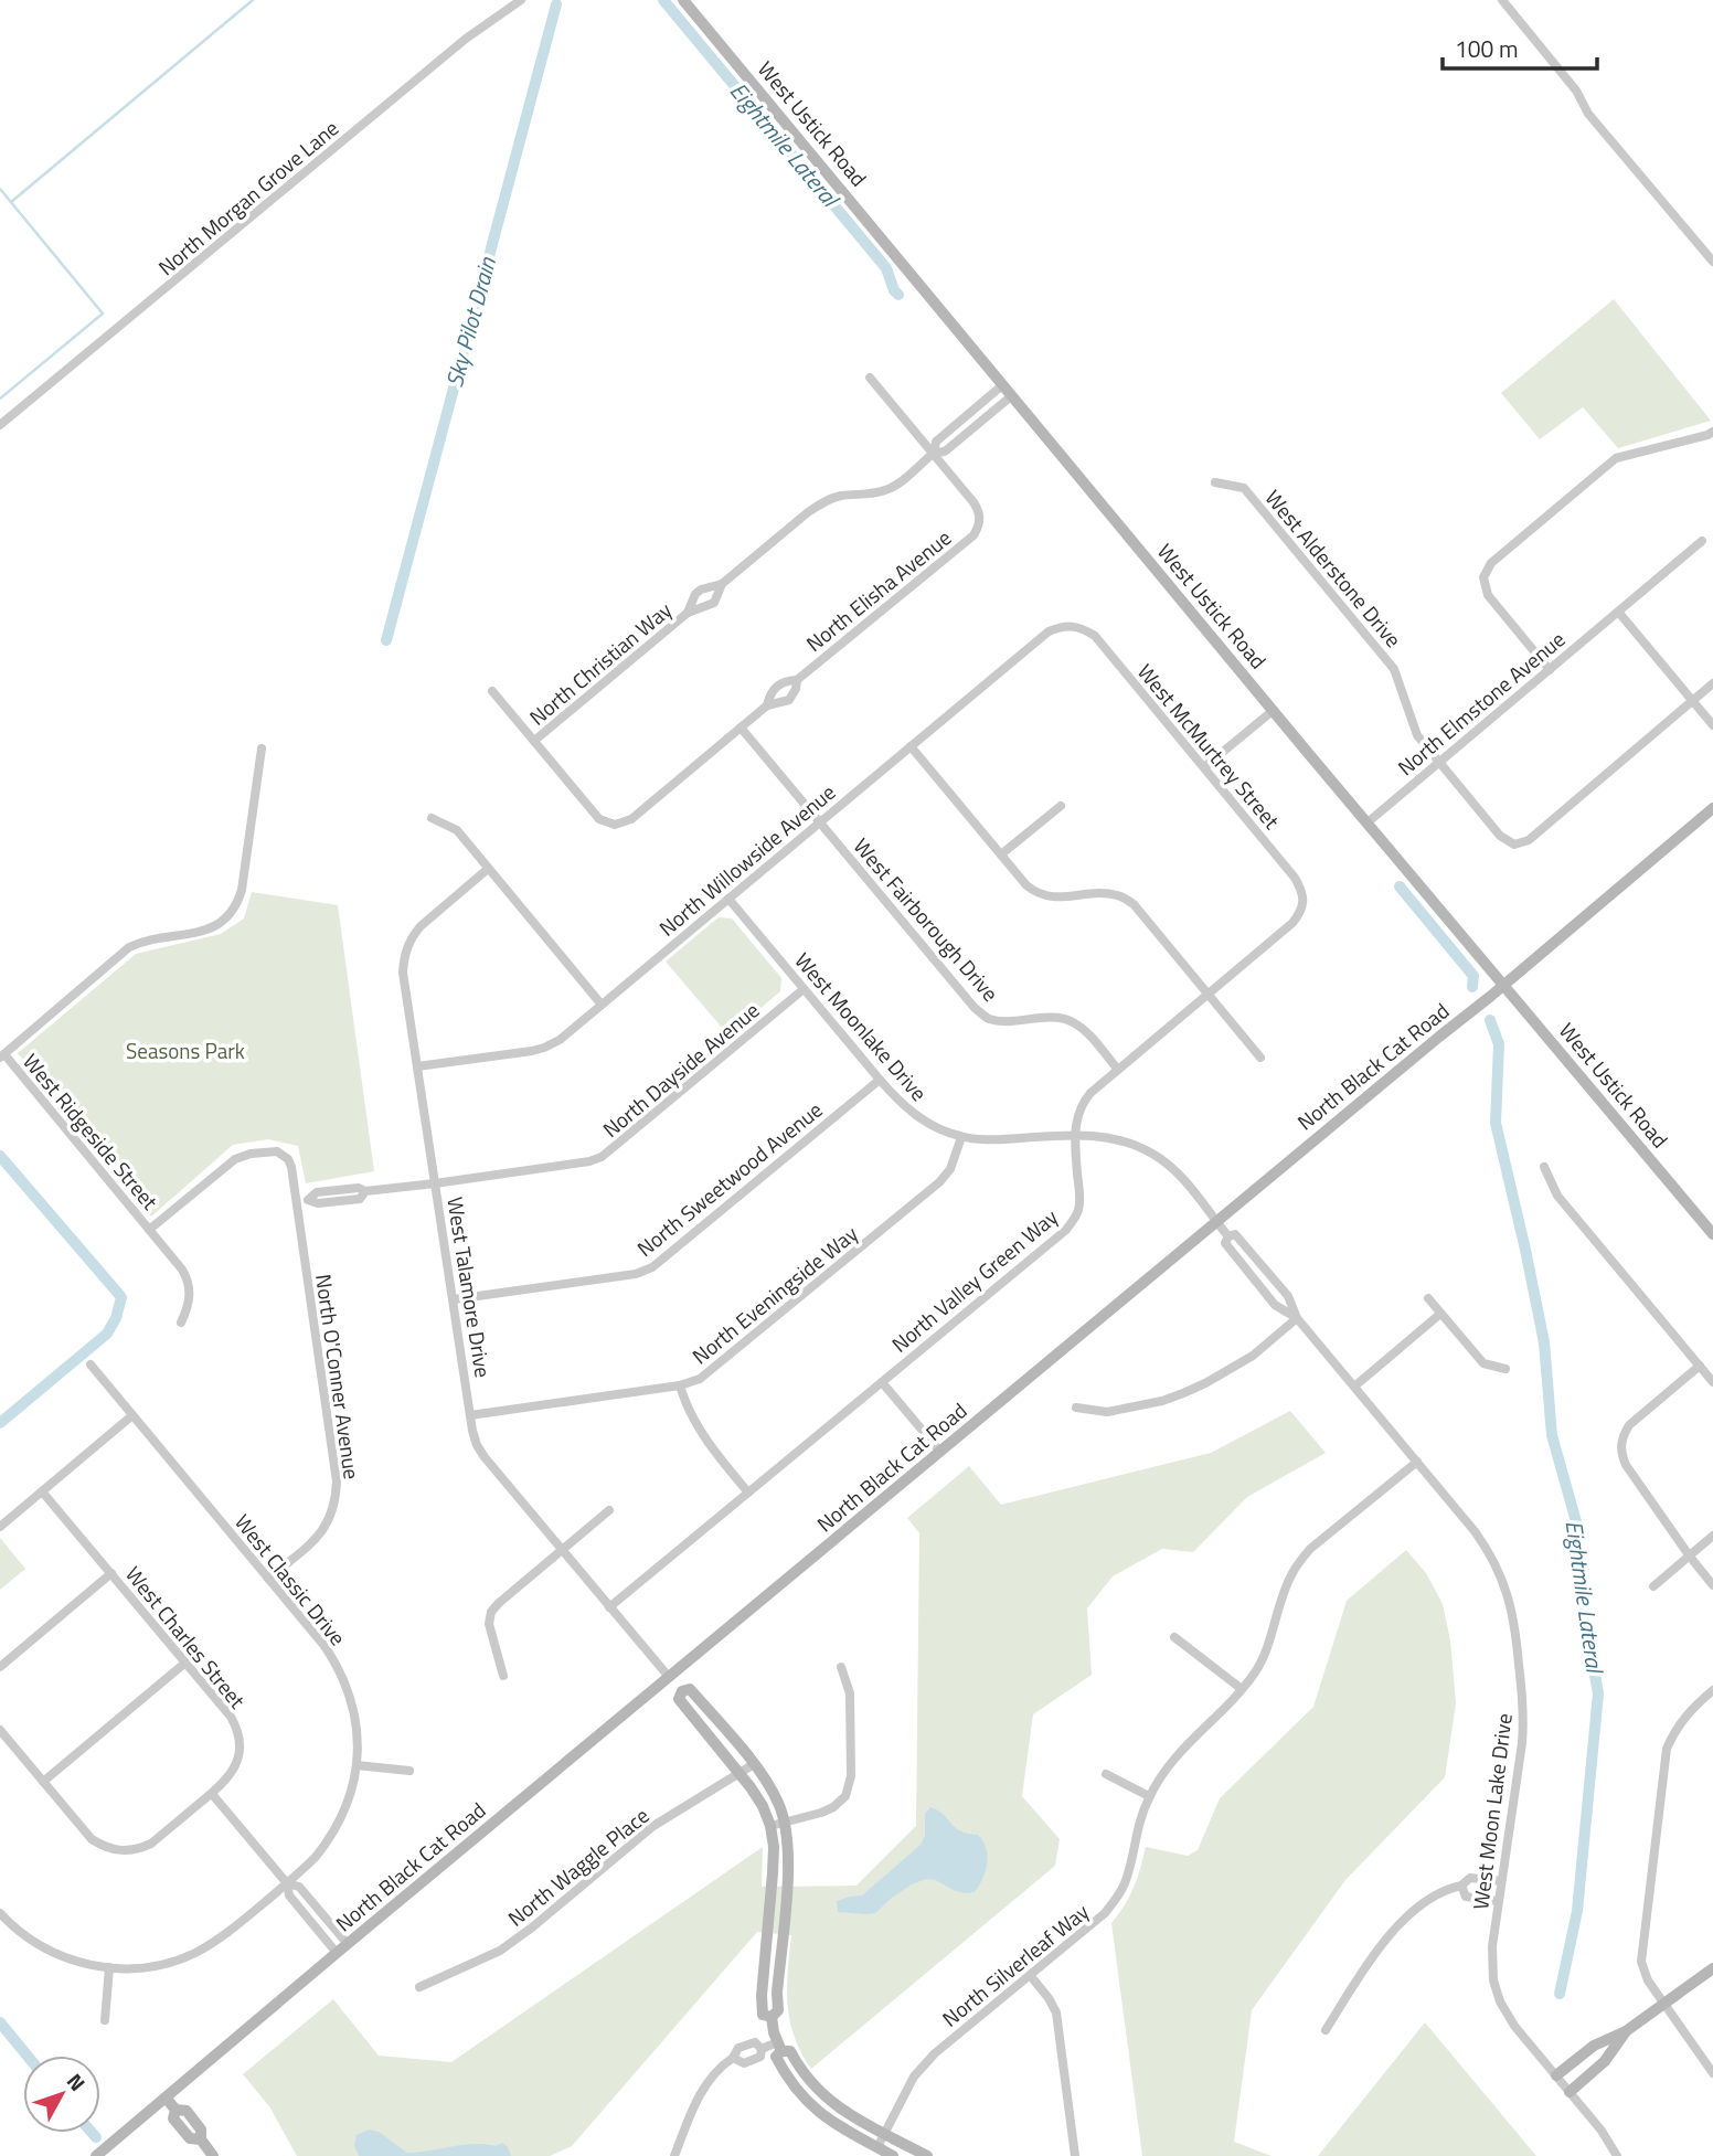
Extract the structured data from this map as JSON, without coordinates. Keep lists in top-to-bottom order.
{
  "streets": {
    "main road": ["West Ustick Road", "North Black Cat Road"],
    "street": [
      "North Morgan Grove Lane",
      "West Alderstone Drive",
      "North Elisha Avenue",
      "North Christian Way",
      "North Elmstone Avenue",
      "West McMurtrey Street",
      "North Willowside Avenue",
      "West Fairborough Drive",
      "West Moonlake Drive",
      "North Dayside Avenue",
      "West Ridgeside Street",
      "North Sweetwood Avenue",
      "North Valley Green Way",
      "West Talamore Drive",
      "North Eveningside Way",
      "North O'Conner Avenue",
      "West Classic Drive",
      "West Charles Street",
      "West Moon Lake Drive",
      "North Waggle Place",
      "North Silverleaf Way"
    ]
  },
  "crossings": [
    ["West Ustick Road", "North Christian Way"],
    ["West Ustick Road", "North Elmstone Avenue"],
    ["West Ustick Road", "North Black Cat Road"],
    ["West Alderstone Drive", "North Elmstone Avenue"],
    ["North Elisha Avenue", "North Christian Way"],
    ["North Elisha Avenue", "West Fairborough Drive"],
    ["West McMurtrey Street", "North Willowside Avenue"],
    ["West McMurtrey Street", "North Valley Green Way"],
    ["North Willowside Avenue", "West Fairborough Drive"],
    ["North Willowside Avenue", "West Moonlake Drive"],
    ["North Willowside Avenue", "West Talamore Drive"],
    ["West Fairborough Drive", "North Valley Green Way"],
    ["West Moonlake Drive", "North Black Cat Road"],
    ["West Moonlake Drive", "North Dayside Avenue"],
    ["West Moonlake Drive", "North Sweetwood Avenue"],
    ["West Moonlake Drive", "North Valley Green Way"],
    ["West Moonlake Drive", "North Eveningside Way"],
    ["West Moonlake Drive", "West Moon Lake Drive"],
    ["North Black Cat Road", "West Talamore Drive"],
    ["North Dayside Avenue", "West Talamore Drive"],
    ["North Dayside Avenue", "North O'Conner Avenue"],
    ["West Ridgeside Street", "North O'Conner Avenue"],
    ["North Sweetwood Avenue", "West Talamore Drive"],
    ["North Valley Green Way", "West Talamore Drive"],
    ["West Talamore Drive", "North Eveningside Way"],
    ["North O'Conner Avenue", "West Classic Drive"],
    ["West Moon Lake Drive", "North Silverleaf Way"]
  ],
  "water": ["Eightmile Lateral", "Sky Pilot Drain"],
  "parks": ["Seasons Park"],
  "scale_bar": "100 m",
  "north": "top right"
}
